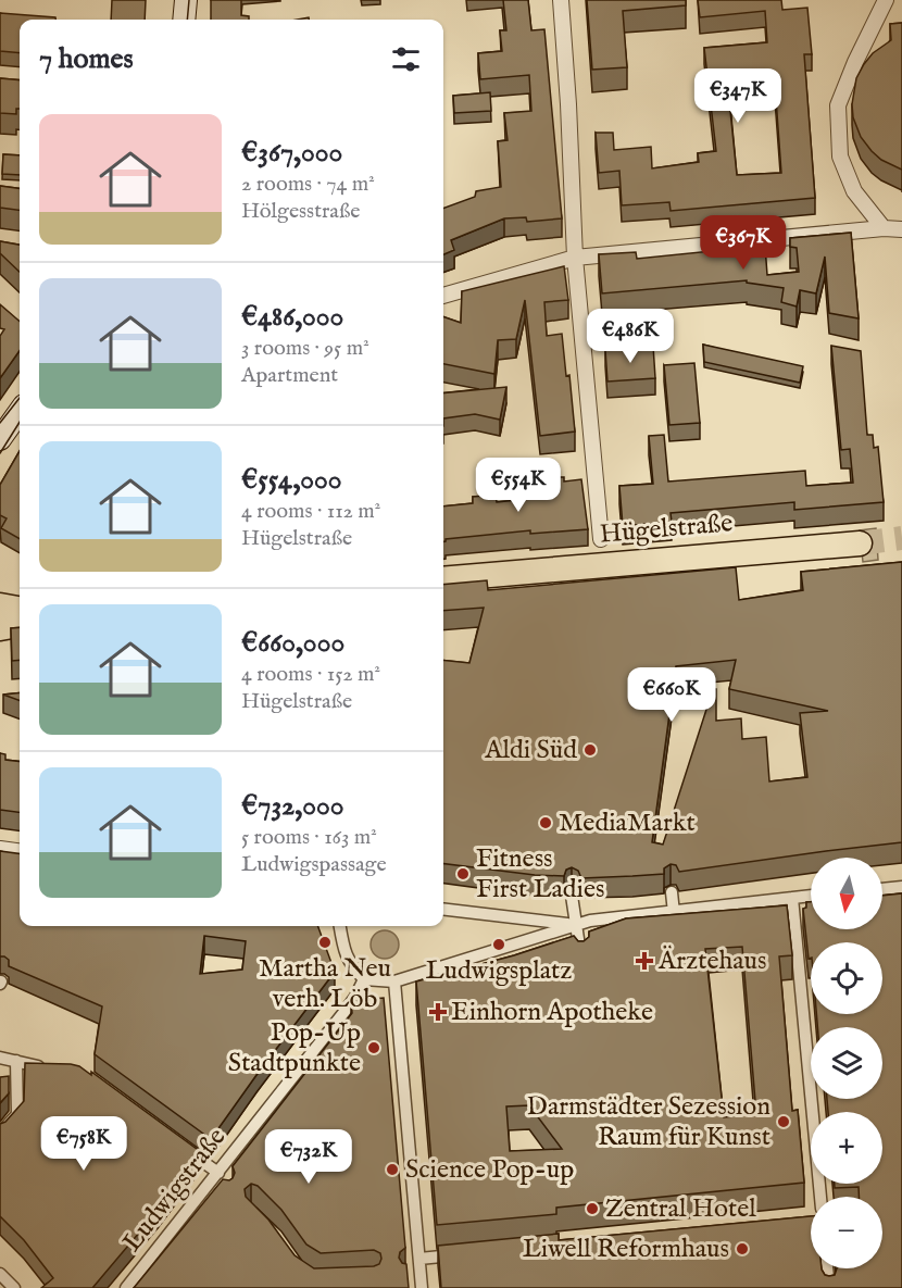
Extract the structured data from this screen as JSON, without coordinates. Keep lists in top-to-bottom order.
{
  "streets": {
    "main road": ["Hügelstraße"],
    "street": ["Ludwigstraße"]
  },
  "places": {
    "other": [
      "Aldi Süd",
      "MediaMarkt",
      "Fitness First Ladies",
      "Martha Neu verh. Löb",
      "Ludwigsplatz",
      "Pop-Up Stadtpunkte",
      "Darmstädter Sezession Raum für Kunst",
      "Science Pop-up",
      "Zentral Hotel",
      "Liwell Reformhaus"
    ],
    "health": ["Ärztehaus", "Einhorn Apotheke"]
  },
  "north": "bottom",
  "page": {
    "heading": "7 homes",
    "price": [
      "€347K",
      "€367K",
      "€486K",
      "€554K",
      "€660K",
      "€758K",
      "€732K"
    ],
    "list": [
      {
        "name": "€367,000",
        "note": "2 rooms · 74 m² · Hölgesstraße"
      },
      {
        "name": "€486,000",
        "note": "3 rooms · 95 m² · Apartment"
      },
      {
        "name": "€554,000",
        "note": "4 rooms · 112 m² · Hügelstraße"
      },
      {
        "name": "€660,000",
        "note": "4 rooms · 152 m² · Hügelstraße"
      },
      {
        "name": "€732,000",
        "note": "5 rooms · 163 m² · Ludwigspassage"
      }
    ],
    "map_buttons": ["+", "−"]
  }
}
